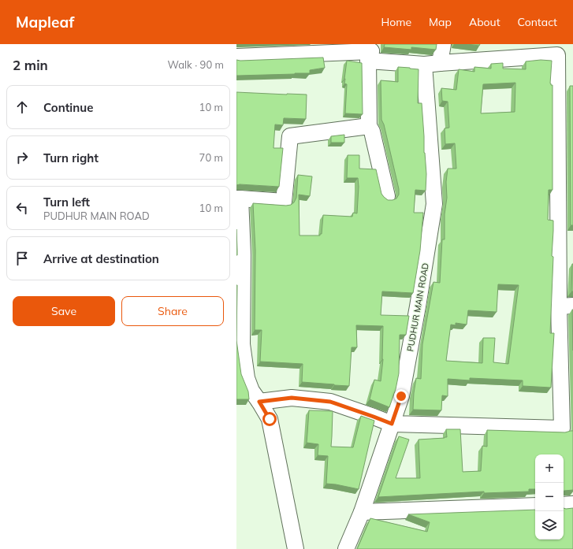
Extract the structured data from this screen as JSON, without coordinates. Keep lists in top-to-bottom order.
{
  "streets": {
    "street": ["PUDHUR MAIN ROAD"]
  },
  "page": {
    "header": "Mapleaf",
    "nav": [
      "Home",
      "Map",
      "About",
      "Contact"
    ],
    "heading": ["2 min", "Walk · 90 m"],
    "list": [
      ["Continue", "10 m"],
      ["Turn right", "70 m"],
      ["Turn left", "PUDHUR MAIN ROAD", "10 m"],
      "Arrive at destination"
    ],
    "buttons": ["Save", "Share"],
    "map_buttons": ["+", "−"]
  }
}
